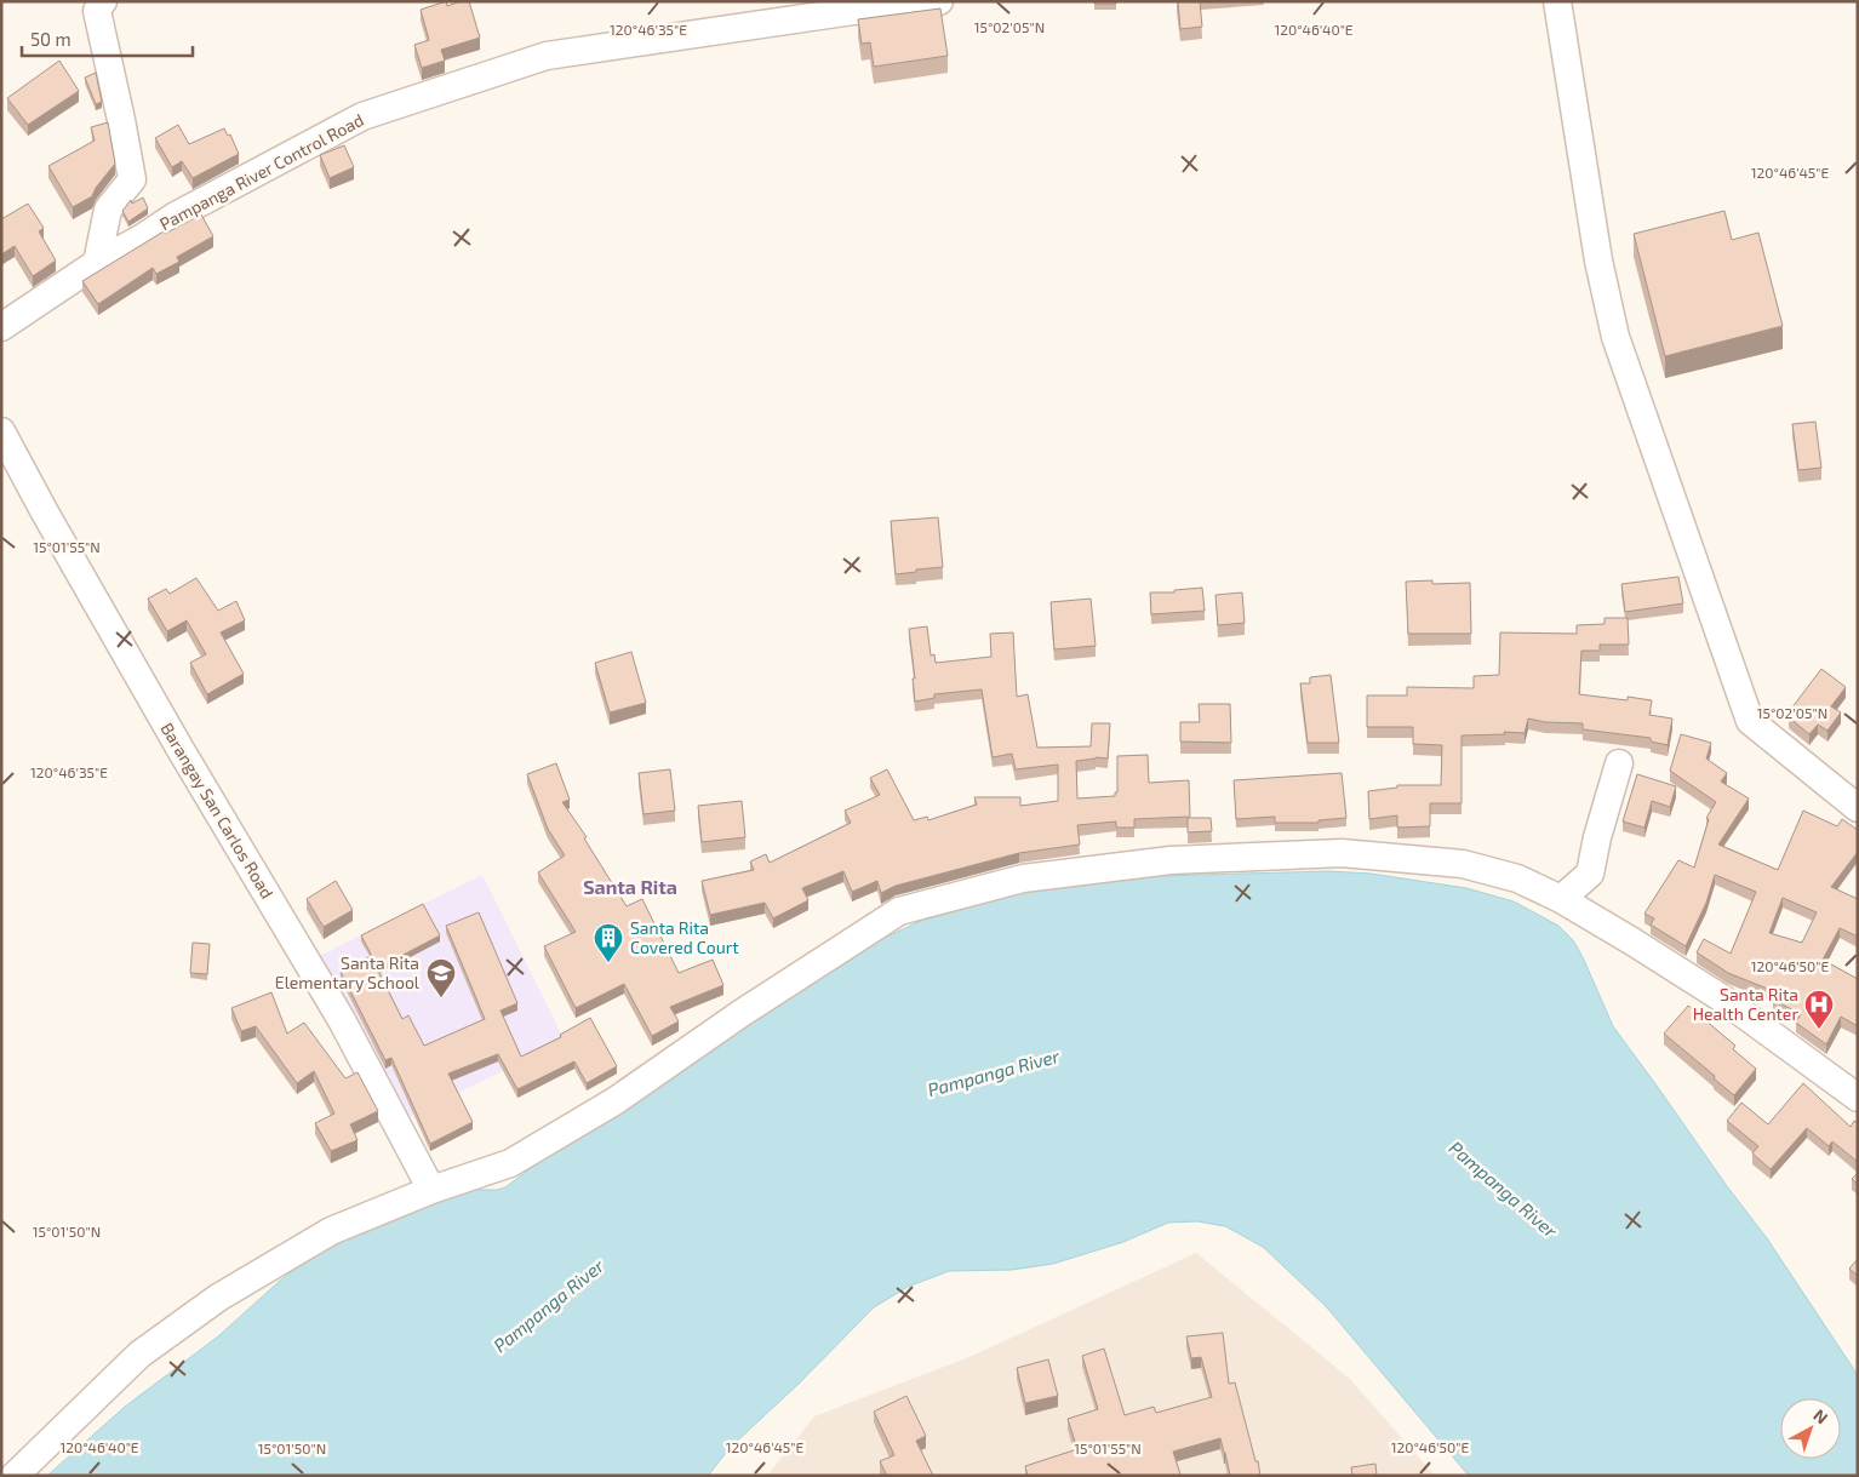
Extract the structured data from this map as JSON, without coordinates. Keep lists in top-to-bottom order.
{
  "streets": {
    "street": ["Pampanga River Control Road", "Barangay San Carlos Road"]
  },
  "districts": ["Santa Rita"],
  "water": ["Pampanga River"],
  "places": {
    "building": ["Santa Rita Covered Court"],
    "school or university": ["Santa Rita Elementary School"],
    "hospital": ["Santa Rita Health Center"]
  },
  "scale_bar": "50 m",
  "north": "top right",
  "coordinates": [
    "15°02'05\"N",
    "120°46'35\"E",
    "120°46'40\"E",
    "120°46'45\"E",
    "15°01'55\"N",
    "120°46'50\"E",
    "15°01'50\"N"
  ]
}
